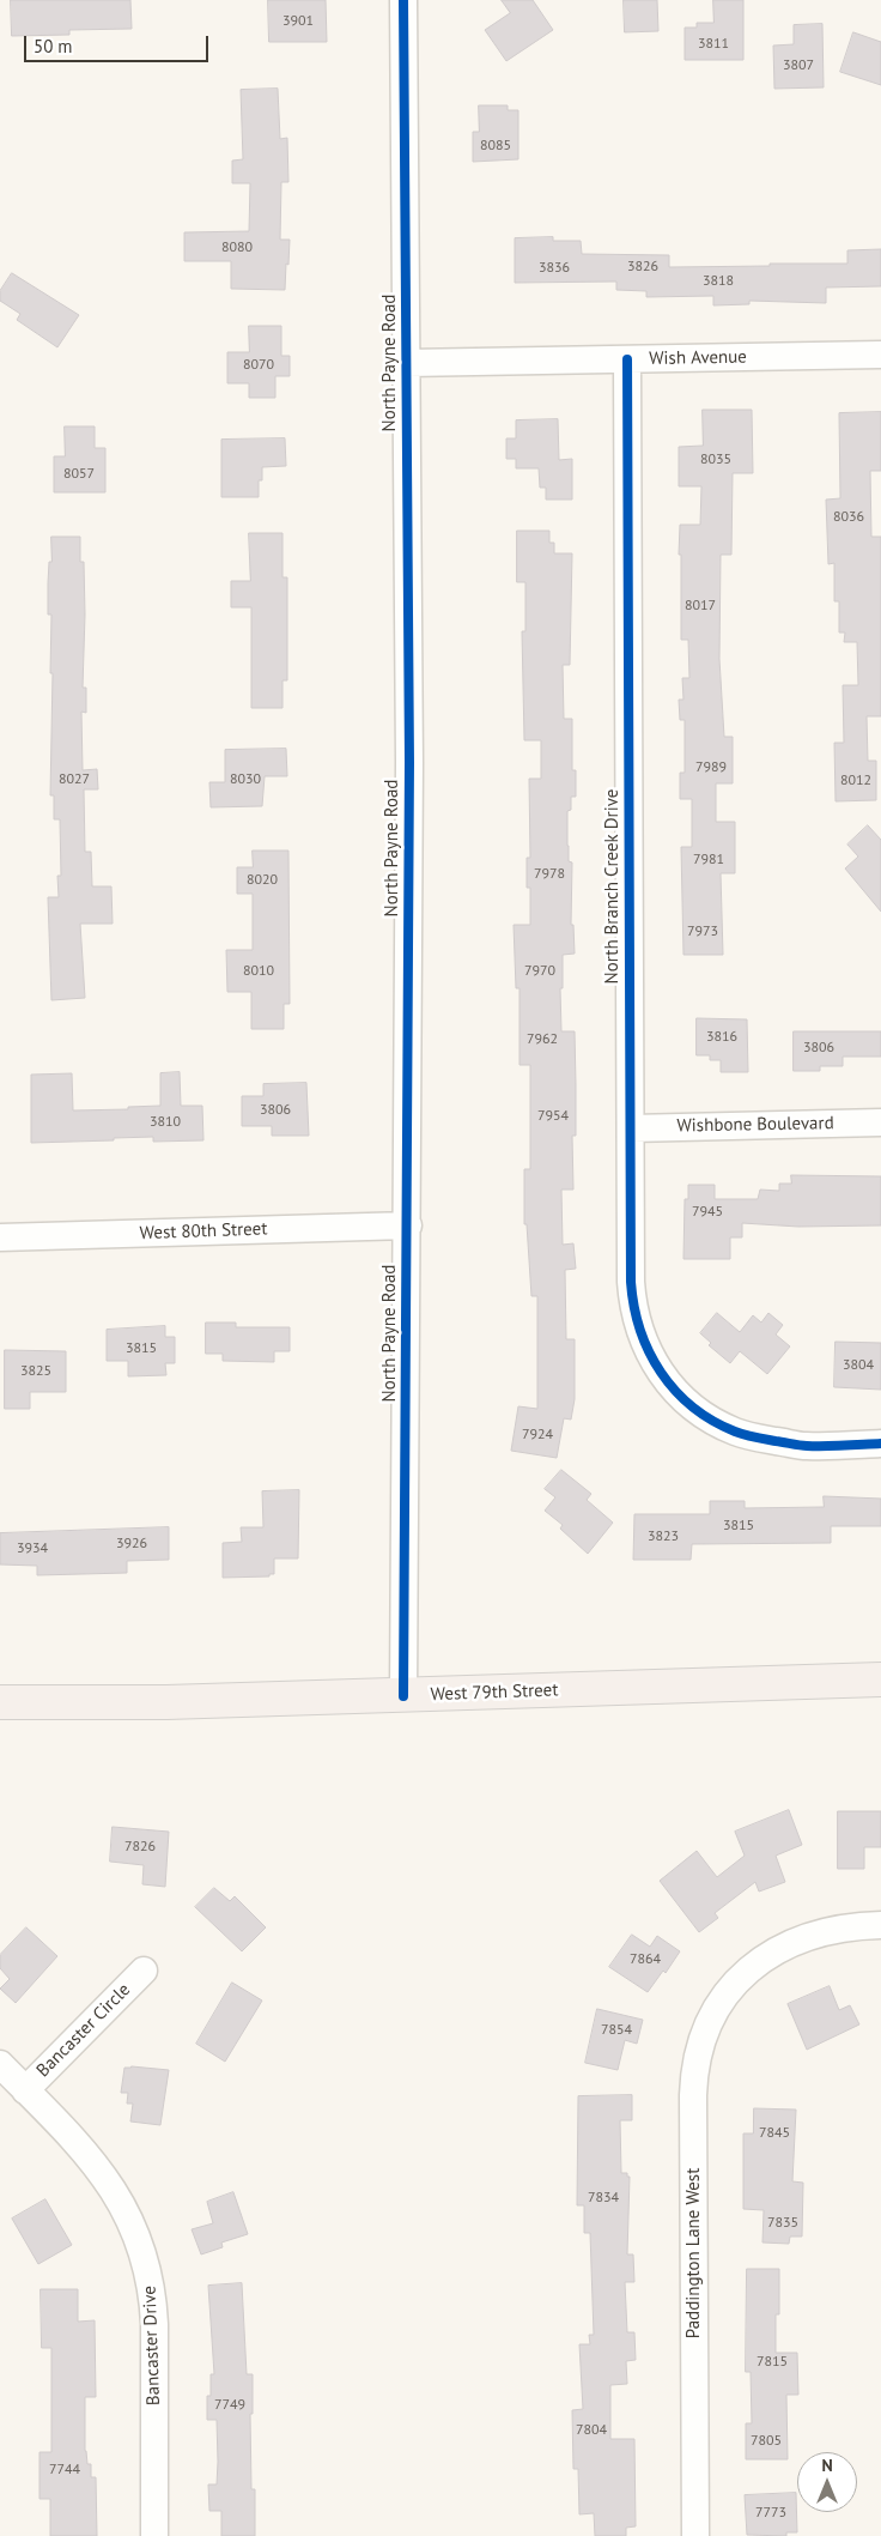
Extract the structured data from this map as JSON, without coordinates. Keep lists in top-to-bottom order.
{
  "streets": {
    "main road": ["West 79th Street"],
    "street": [
      "Wish Avenue",
      "North Payne Road",
      "North Branch Creek Drive",
      "Wishbone Boulevard",
      "West 80th Street",
      "Bancaster Circle",
      "Paddington Lane West",
      "Bancaster Drive"
    ]
  },
  "crossings": [
    ["Wish Avenue", "North Payne Road"],
    ["Wish Avenue", "North Branch Creek Drive"],
    ["North Payne Road", "West 80th Street"],
    ["North Payne Road", "West 79th Street"],
    ["North Branch Creek Drive", "Wishbone Boulevard"],
    ["Bancaster Circle", "Bancaster Drive"]
  ],
  "house_numbers": [
    "3901",
    "3811",
    "3807",
    "8085",
    "8080",
    "3826",
    "3836",
    "3818",
    "8070",
    "8035",
    "8057",
    "8036",
    "8017",
    "7989",
    "8027",
    "8030",
    "8012",
    "7981",
    "7978",
    "8020",
    "7973",
    "8010",
    "7970",
    "3816",
    "7962",
    "3806",
    "3806",
    "7954",
    "3810",
    "7945",
    "3815",
    "3804",
    "3825",
    "7924",
    "3815",
    "3823",
    "3926",
    "3934",
    "7826",
    "7864",
    "7854",
    "7845",
    "7834",
    "7835",
    "7815",
    "7749",
    "7804",
    "7805",
    "7744",
    "7773"
  ],
  "scale_bar": "50 m",
  "north": "top"
}
